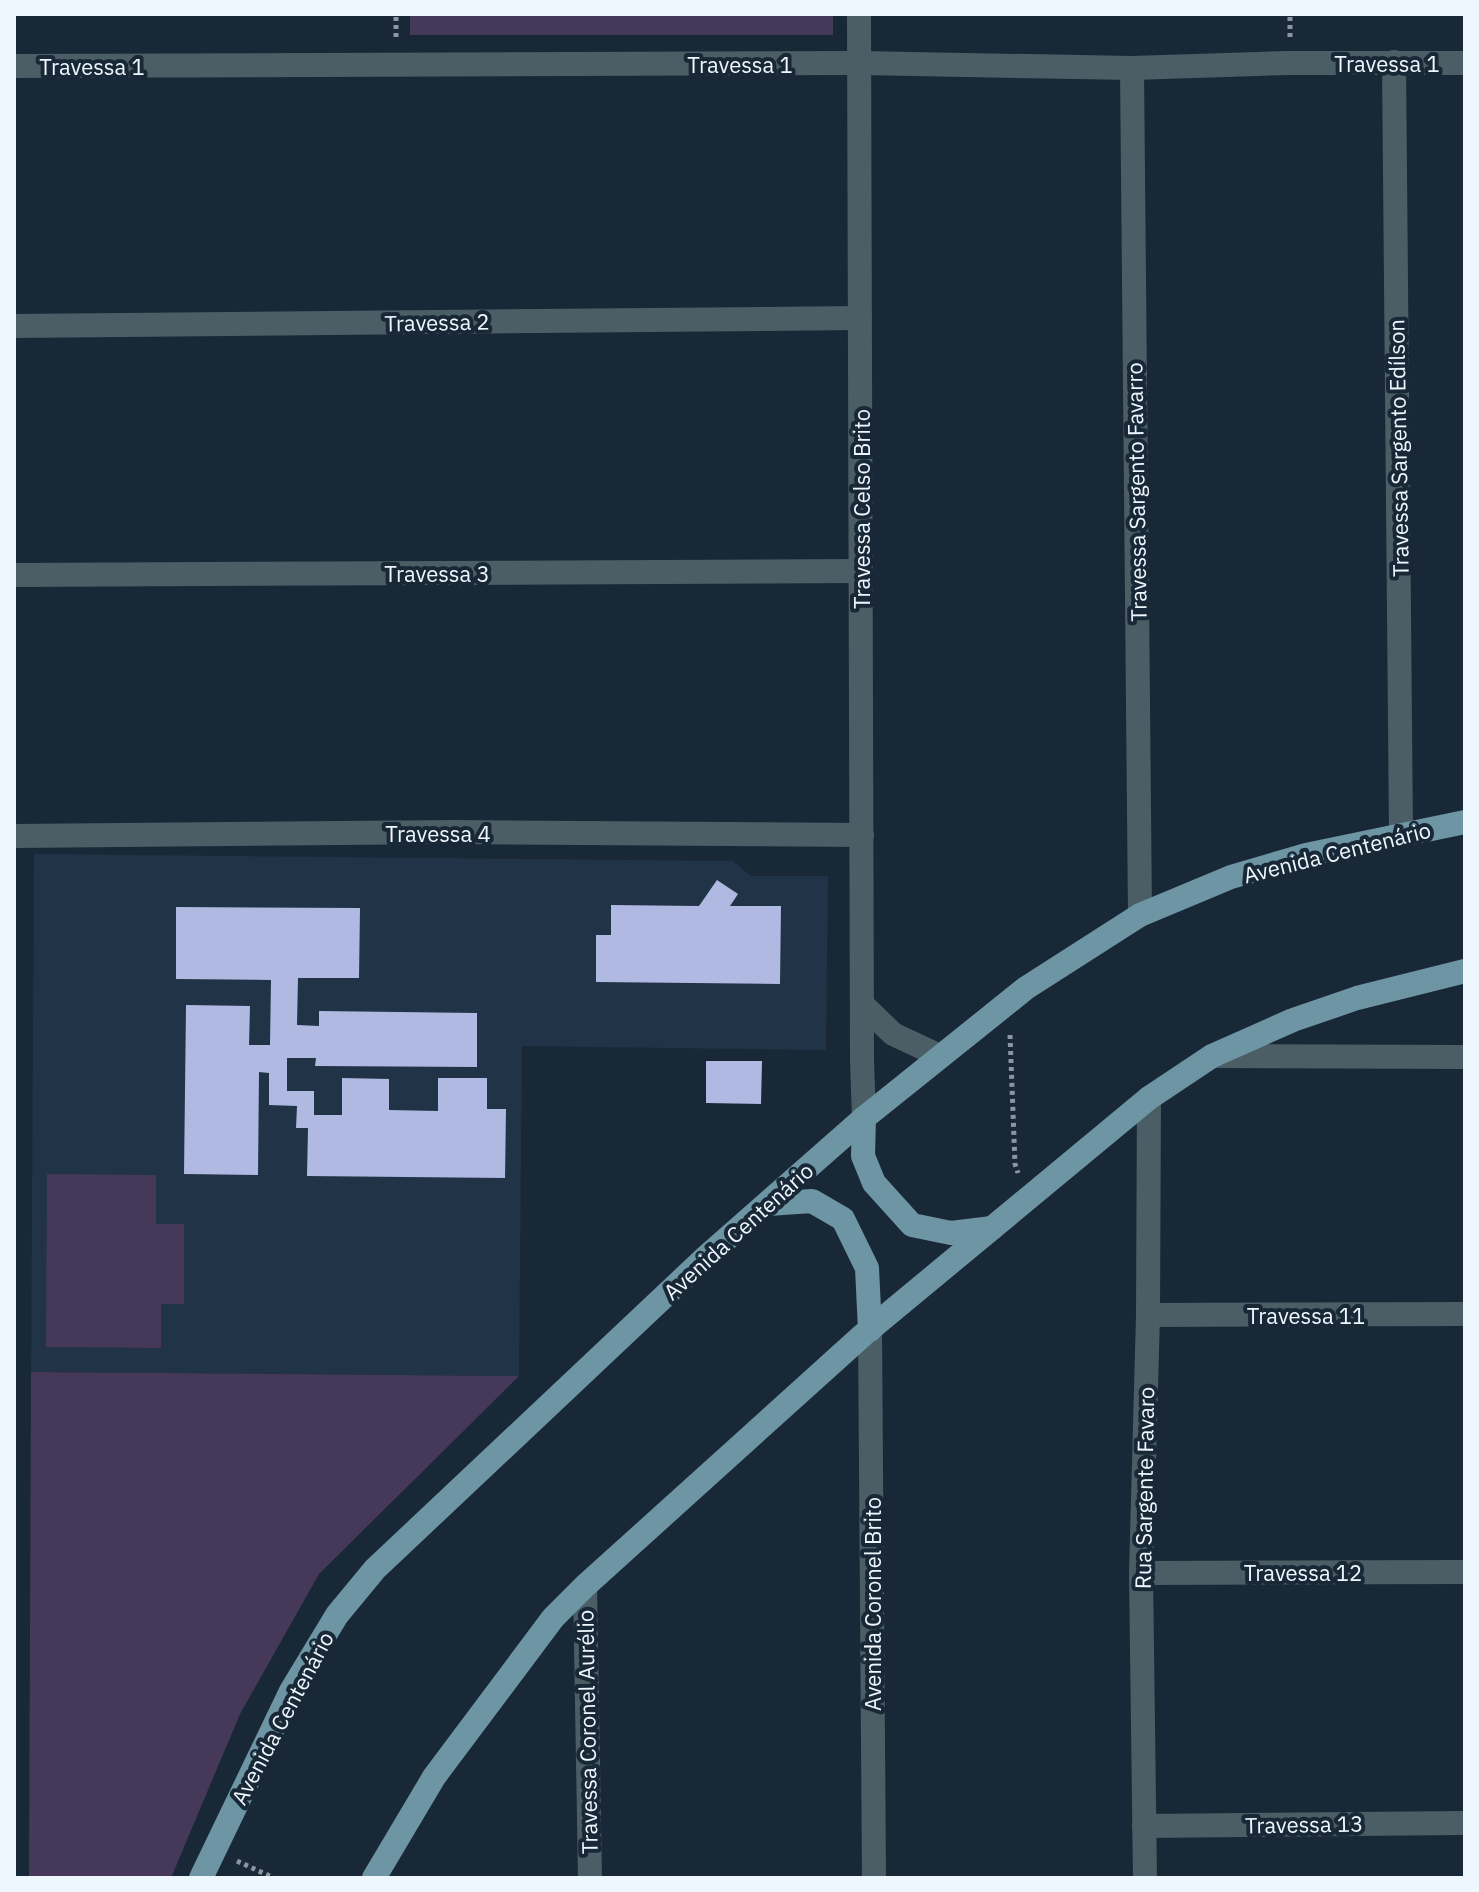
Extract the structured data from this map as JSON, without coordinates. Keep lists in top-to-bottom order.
{
  "streets": {
    "main road": ["Avenida Centenário"],
    "street": [
      "Travessa 1",
      "Travessa 2",
      "Travessa Sargento Edílson",
      "Travessa Sargento Favarro",
      "Travessa Celso Brito",
      "Travessa 3",
      "Travessa 4",
      "Travessa 11",
      "Rua Sargente Favaro",
      "Travessa 12",
      "Avenida Coronel Brito",
      "Travessa Coronel Aurélio",
      "Travessa 13"
    ]
  },
  "crossings": [
    ["Travessa 1", "Travessa Sargento Edílson"],
    ["Travessa 1", "Travessa Sargento Favarro"],
    ["Travessa 1", "Travessa Celso Brito"],
    ["Travessa 2", "Travessa Celso Brito"],
    ["Travessa Sargento Edílson", "Avenida Centenário"],
    ["Travessa Sargento Favarro", "Avenida Centenário"],
    ["Travessa Celso Brito", "Travessa 3"],
    ["Travessa Celso Brito", "Travessa 4"],
    ["Travessa Celso Brito", "Avenida Centenário"],
    ["Travessa 11", "Rua Sargente Favaro"],
    ["Rua Sargente Favaro", "Travessa 12"],
    ["Rua Sargente Favaro", "Travessa 13"]
  ]
}
